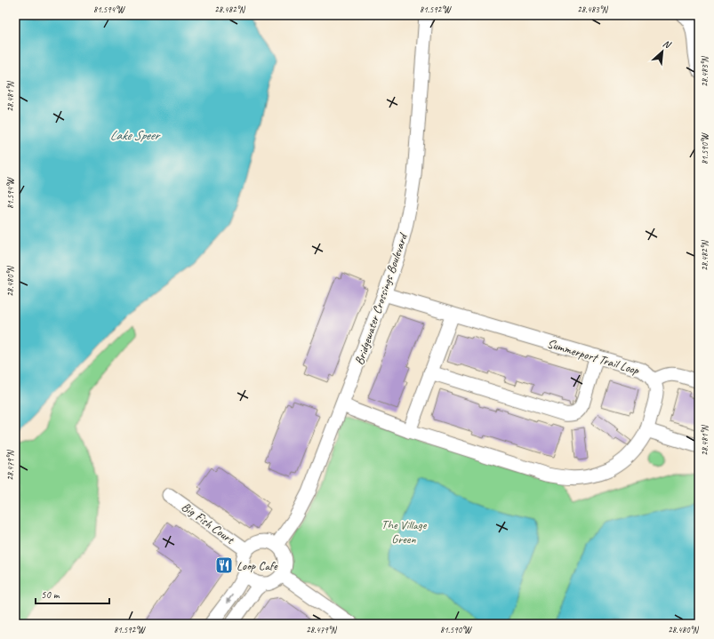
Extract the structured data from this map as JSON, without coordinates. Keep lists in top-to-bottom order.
{
  "streets": {
    "street": ["Bridgewater Crossings Boulevard", "Summerport Trail Loop", "Big Fish Court"]
  },
  "crossings": [
    ["Bridgewater Crossings Boulevard", "Summerport Trail Loop"],
    ["Bridgewater Crossings Boulevard", "Big Fish Court"]
  ],
  "water": ["Lake Speer"],
  "parks": ["The Village Green"],
  "places": {
    "restaurant": ["Loop Cafe"]
  },
  "scale_bar": "50 m",
  "north": "top right",
  "coordinates": [
    "81.594°W",
    "28.482°N",
    "81.592°W",
    "28.483°N",
    "28.481°N",
    "81.590°W",
    "28.480°N",
    "28.479°N"
  ]
}
